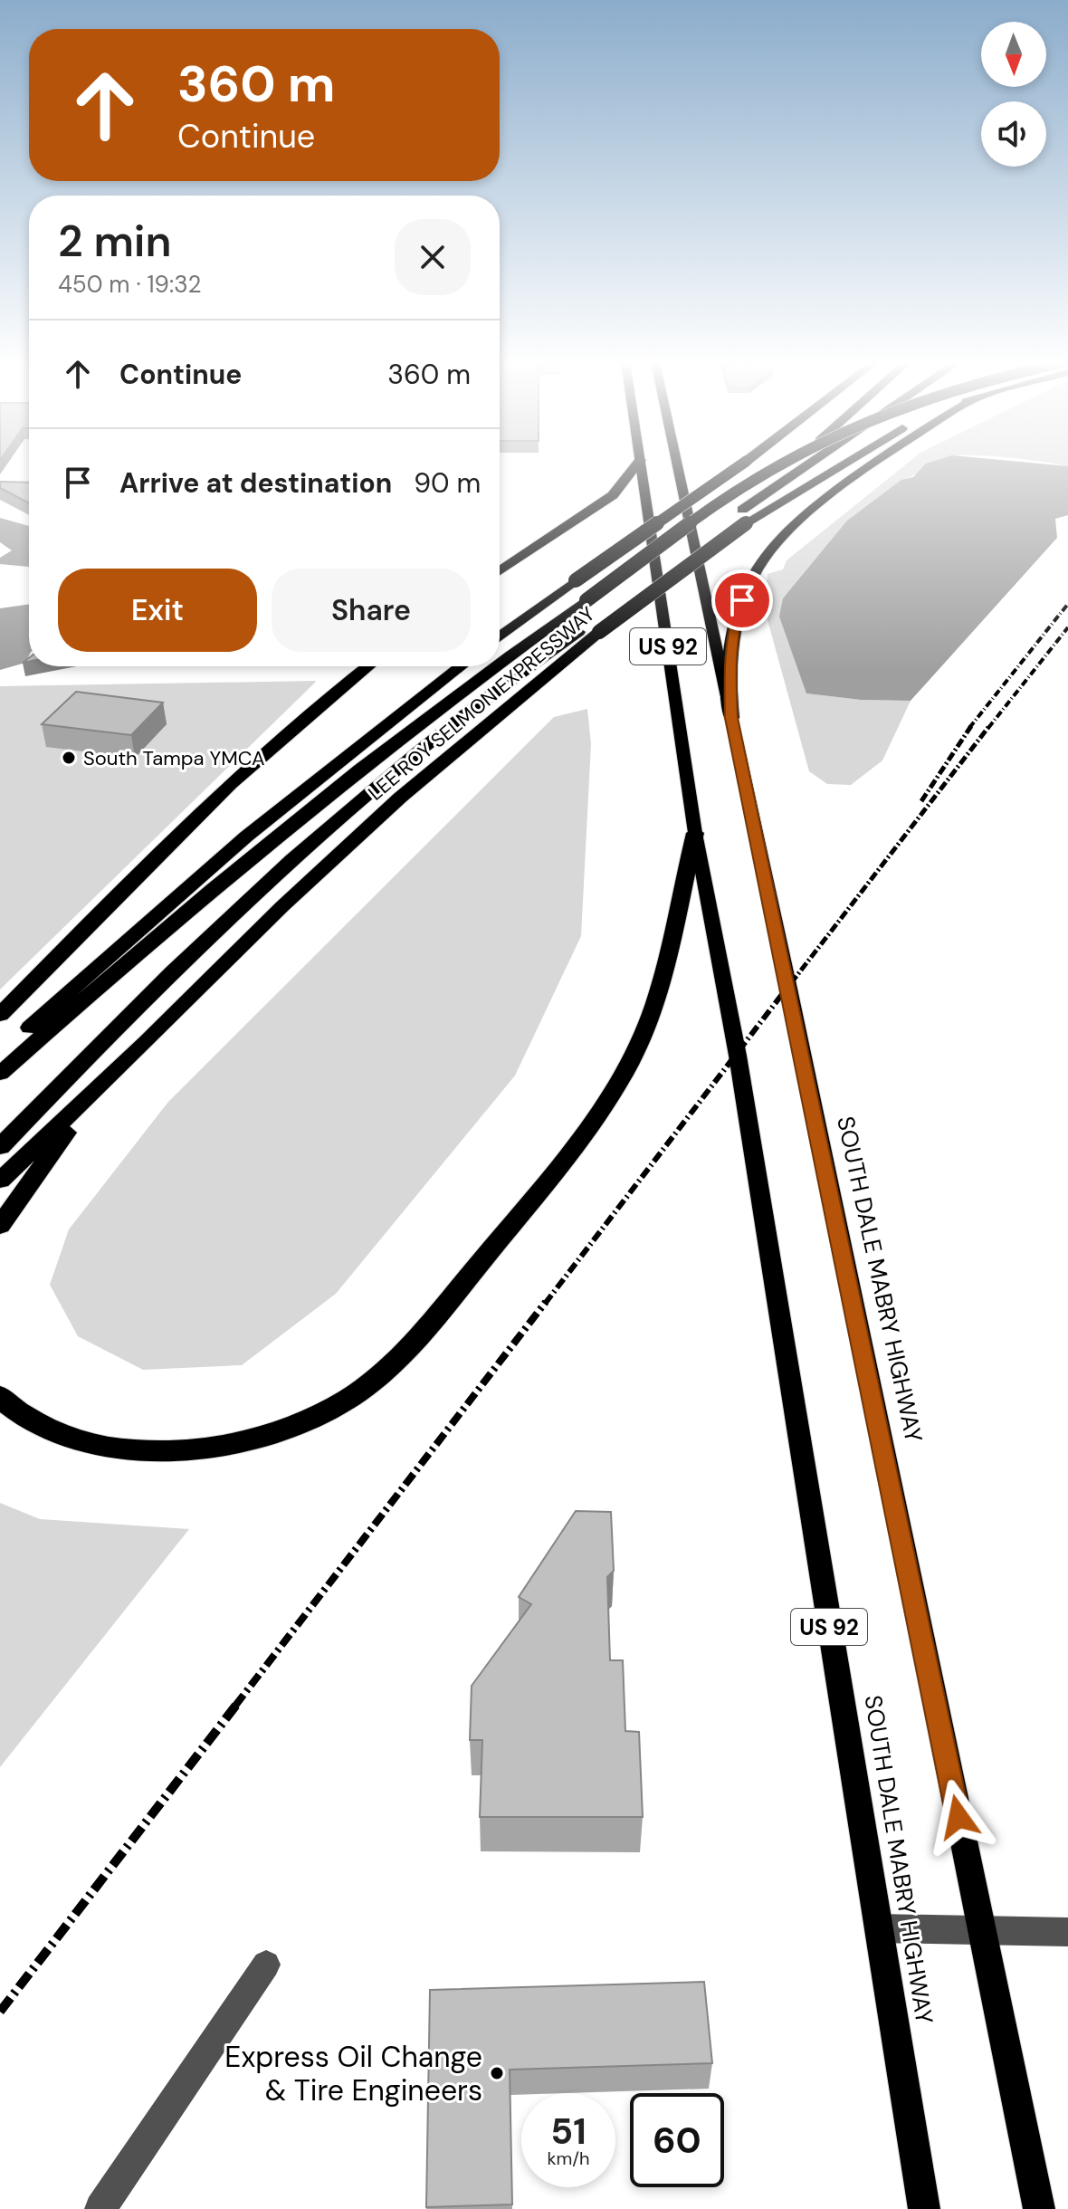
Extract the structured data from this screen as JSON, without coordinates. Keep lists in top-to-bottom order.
{
  "streets": {
    "highway": ["LEE ROY SELMON EXPRESSWAY"],
    "main road": ["US 92", "SOUTH DALE MABRY HIGHWAY"]
  },
  "places": ["South Tampa YMCA", "Express Oil Change & Tire Engineers"],
  "north": "bottom",
  "page": {
    "turn": ["360 m", "Continue"],
    "heading": ["2 min", "450 m · 19:32"],
    "list": [
      {
        "name": "Continue",
        "value": "360 m"
      },
      {
        "name": "Arrive at destination",
        "value": "90 m"
      }
    ],
    "buttons": ["Exit", "Share"],
    "speed": "51 km/h",
    "limit": "60"
  }
}
